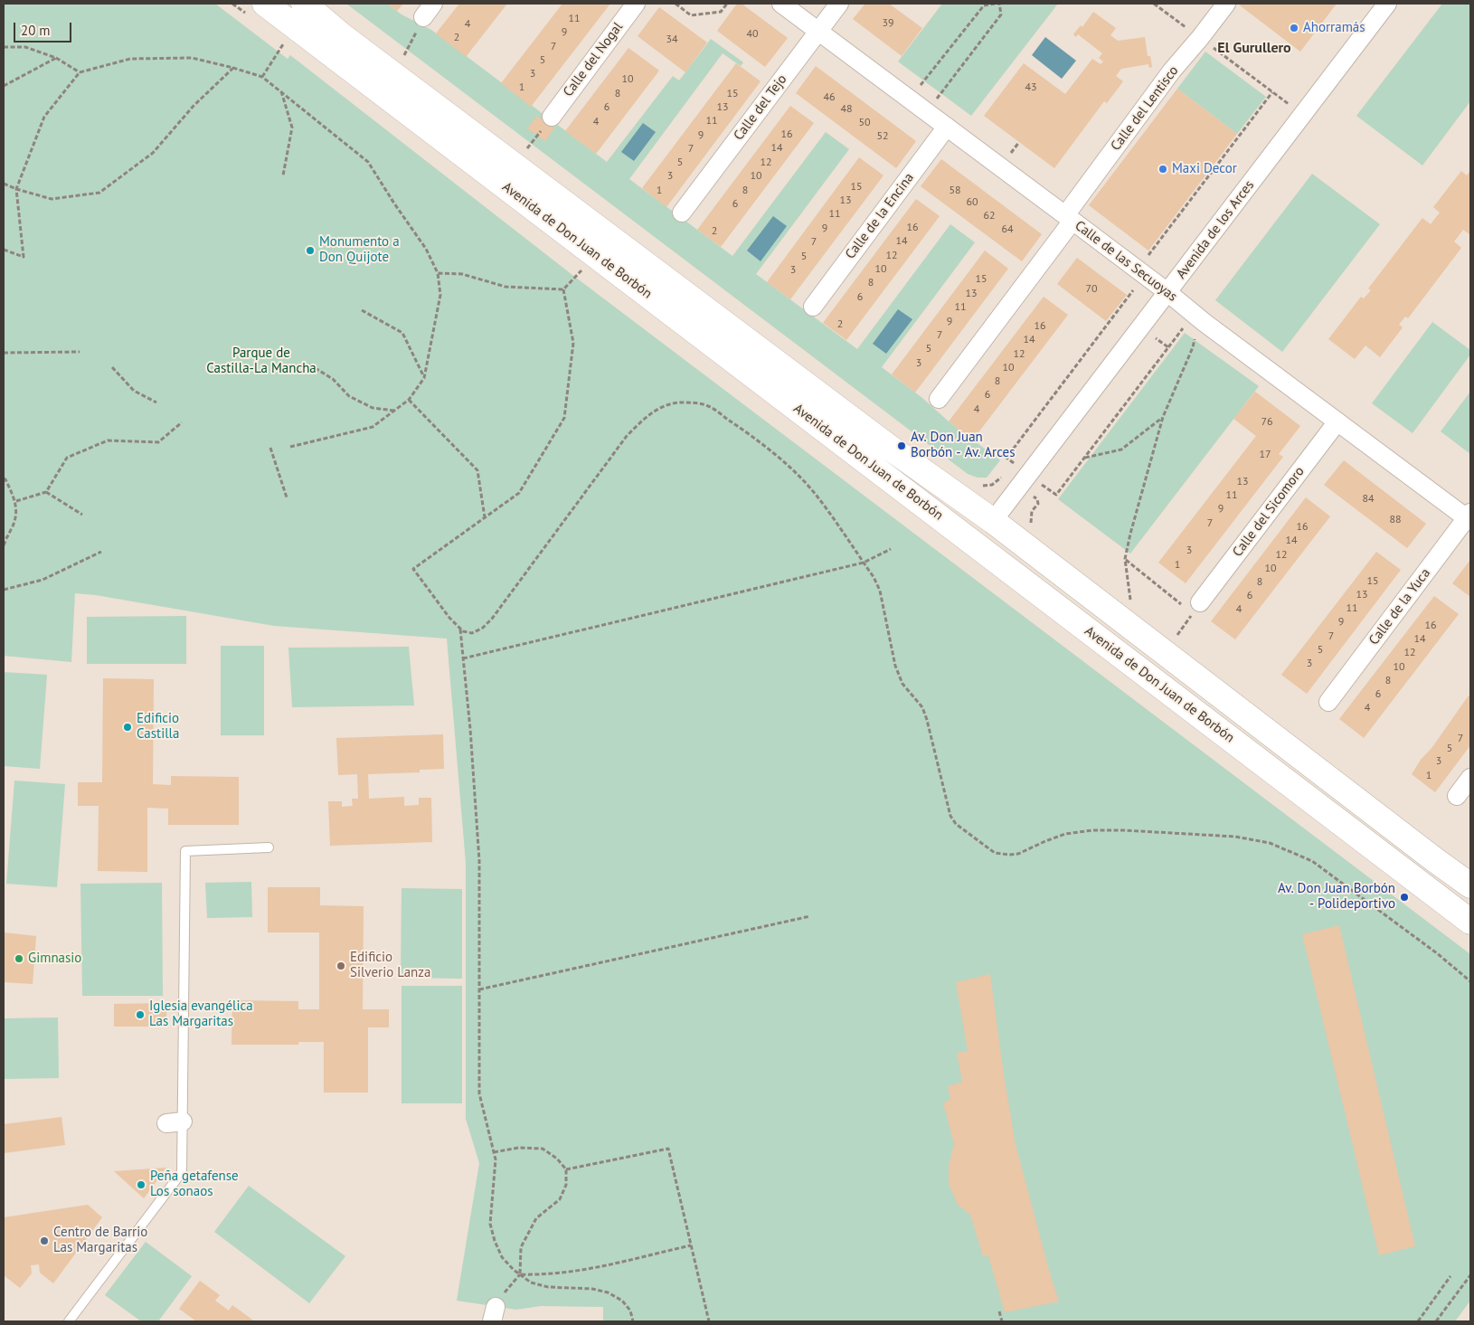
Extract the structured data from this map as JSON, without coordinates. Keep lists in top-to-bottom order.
{
  "streets": {
    "street": [
      "Calle del Nogal",
      "Calle del Tejo",
      "Calle del Lentisco",
      "Calle de la Encina",
      "Avenida de los Arces",
      "Avenida de Don Juan de Borbón",
      "Calle de las Secuoyas",
      "Calle del Sicomoro",
      "Calle de la Yuca"
    ]
  },
  "crossings": [
    ["Calle del Tejo", "Calle de las Secuoyas"],
    ["Calle del Lentisco", "Calle de las Secuoyas"],
    ["Calle de la Encina", "Calle de las Secuoyas"],
    ["Avenida de los Arces", "Avenida de Don Juan de Borbón"],
    ["Avenida de los Arces", "Calle de las Secuoyas"],
    ["Calle de las Secuoyas", "Calle del Sicomoro"],
    ["Calle de las Secuoyas", "Calle de la Yuca"]
  ],
  "districts": ["El Gurullero"],
  "parks": ["Parque de Castilla-La Mancha"],
  "places": [
    "Ahorramás",
    "Maxi Decor",
    "Monumento a Don Quijote",
    "Av. Don Juan Borbón - Av. Arces",
    "Edificio Castilla",
    "Av. Don Juan Borbón - Polideportivo",
    "Gimnasio",
    "Edificio Silverio Lanza",
    "Iglesia evangélica Las Margaritas",
    "Peña getafense Los sonaos",
    "Centro de Barrio Las Margaritas"
  ],
  "house_numbers": [
    "11",
    "39",
    "4",
    "9",
    "40",
    "2",
    "34",
    "7",
    "5",
    "3",
    "10",
    "1",
    "43",
    "8",
    "15",
    "46",
    "6",
    "13",
    "48",
    "11",
    "4",
    "50",
    "16",
    "9",
    "52",
    "14",
    "7",
    "5",
    "12",
    "3",
    "10",
    "15",
    "1",
    "8",
    "58",
    "13",
    "60",
    "6",
    "11",
    "62",
    "16",
    "9",
    "64",
    "2",
    "14",
    "7",
    "12",
    "5",
    "10",
    "3",
    "15",
    "8",
    "70",
    "13",
    "6",
    "11",
    "9",
    "2",
    "16",
    "7",
    "14",
    "5",
    "12",
    "3",
    "10",
    "8",
    "6",
    "4",
    "76",
    "17",
    "13",
    "11",
    "84",
    "9",
    "88",
    "7",
    "16",
    "14",
    "3",
    "12",
    "1",
    "10",
    "15",
    "8",
    "13",
    "6",
    "11",
    "4",
    "9",
    "16",
    "7",
    "14",
    "5",
    "12",
    "3",
    "10",
    "8",
    "6",
    "4",
    "7",
    "5",
    "3",
    "1"
  ],
  "scale_bar": "20 m"
}
